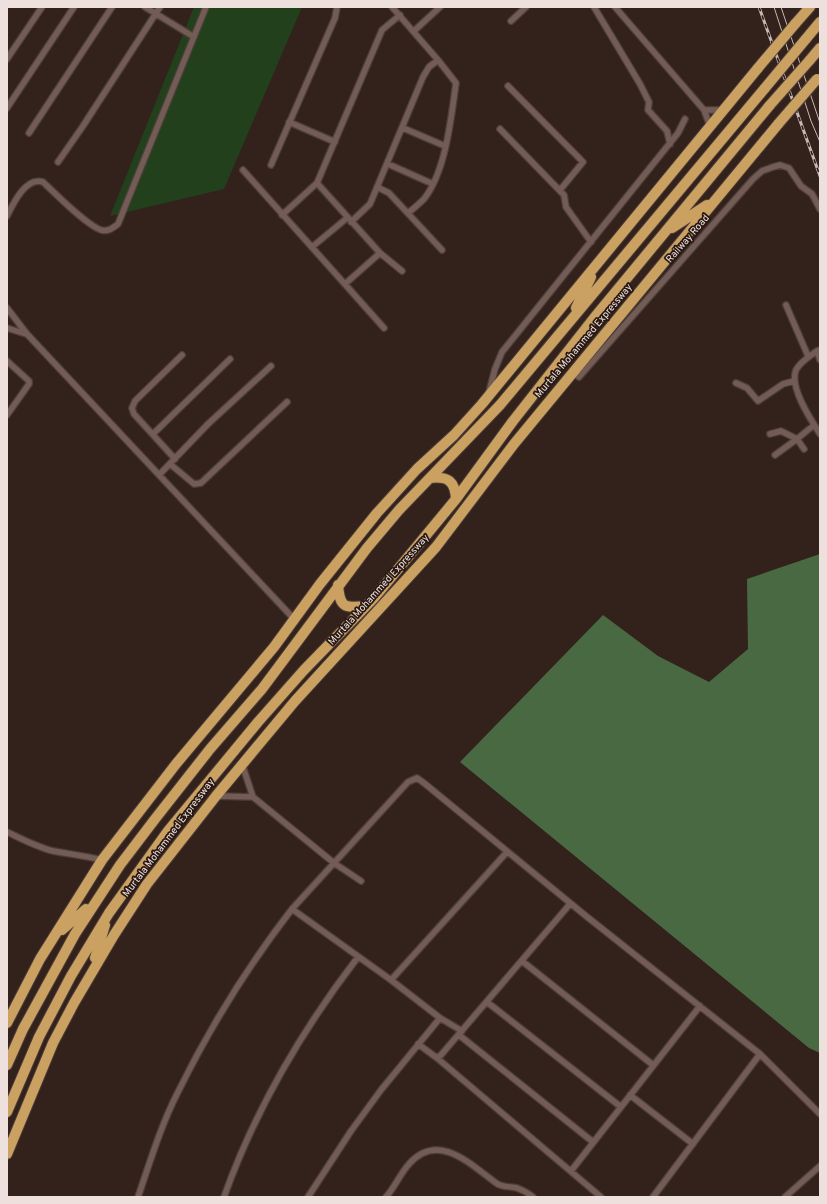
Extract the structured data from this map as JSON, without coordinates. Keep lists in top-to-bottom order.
{
  "streets": {
    "highway": ["Murtala Mohammed Expressway"],
    "street": ["Railway Road"]
  },
  "crossings": [
    ["Railway Road", "Murtala Mohammed Expressway"]
  ]
}
